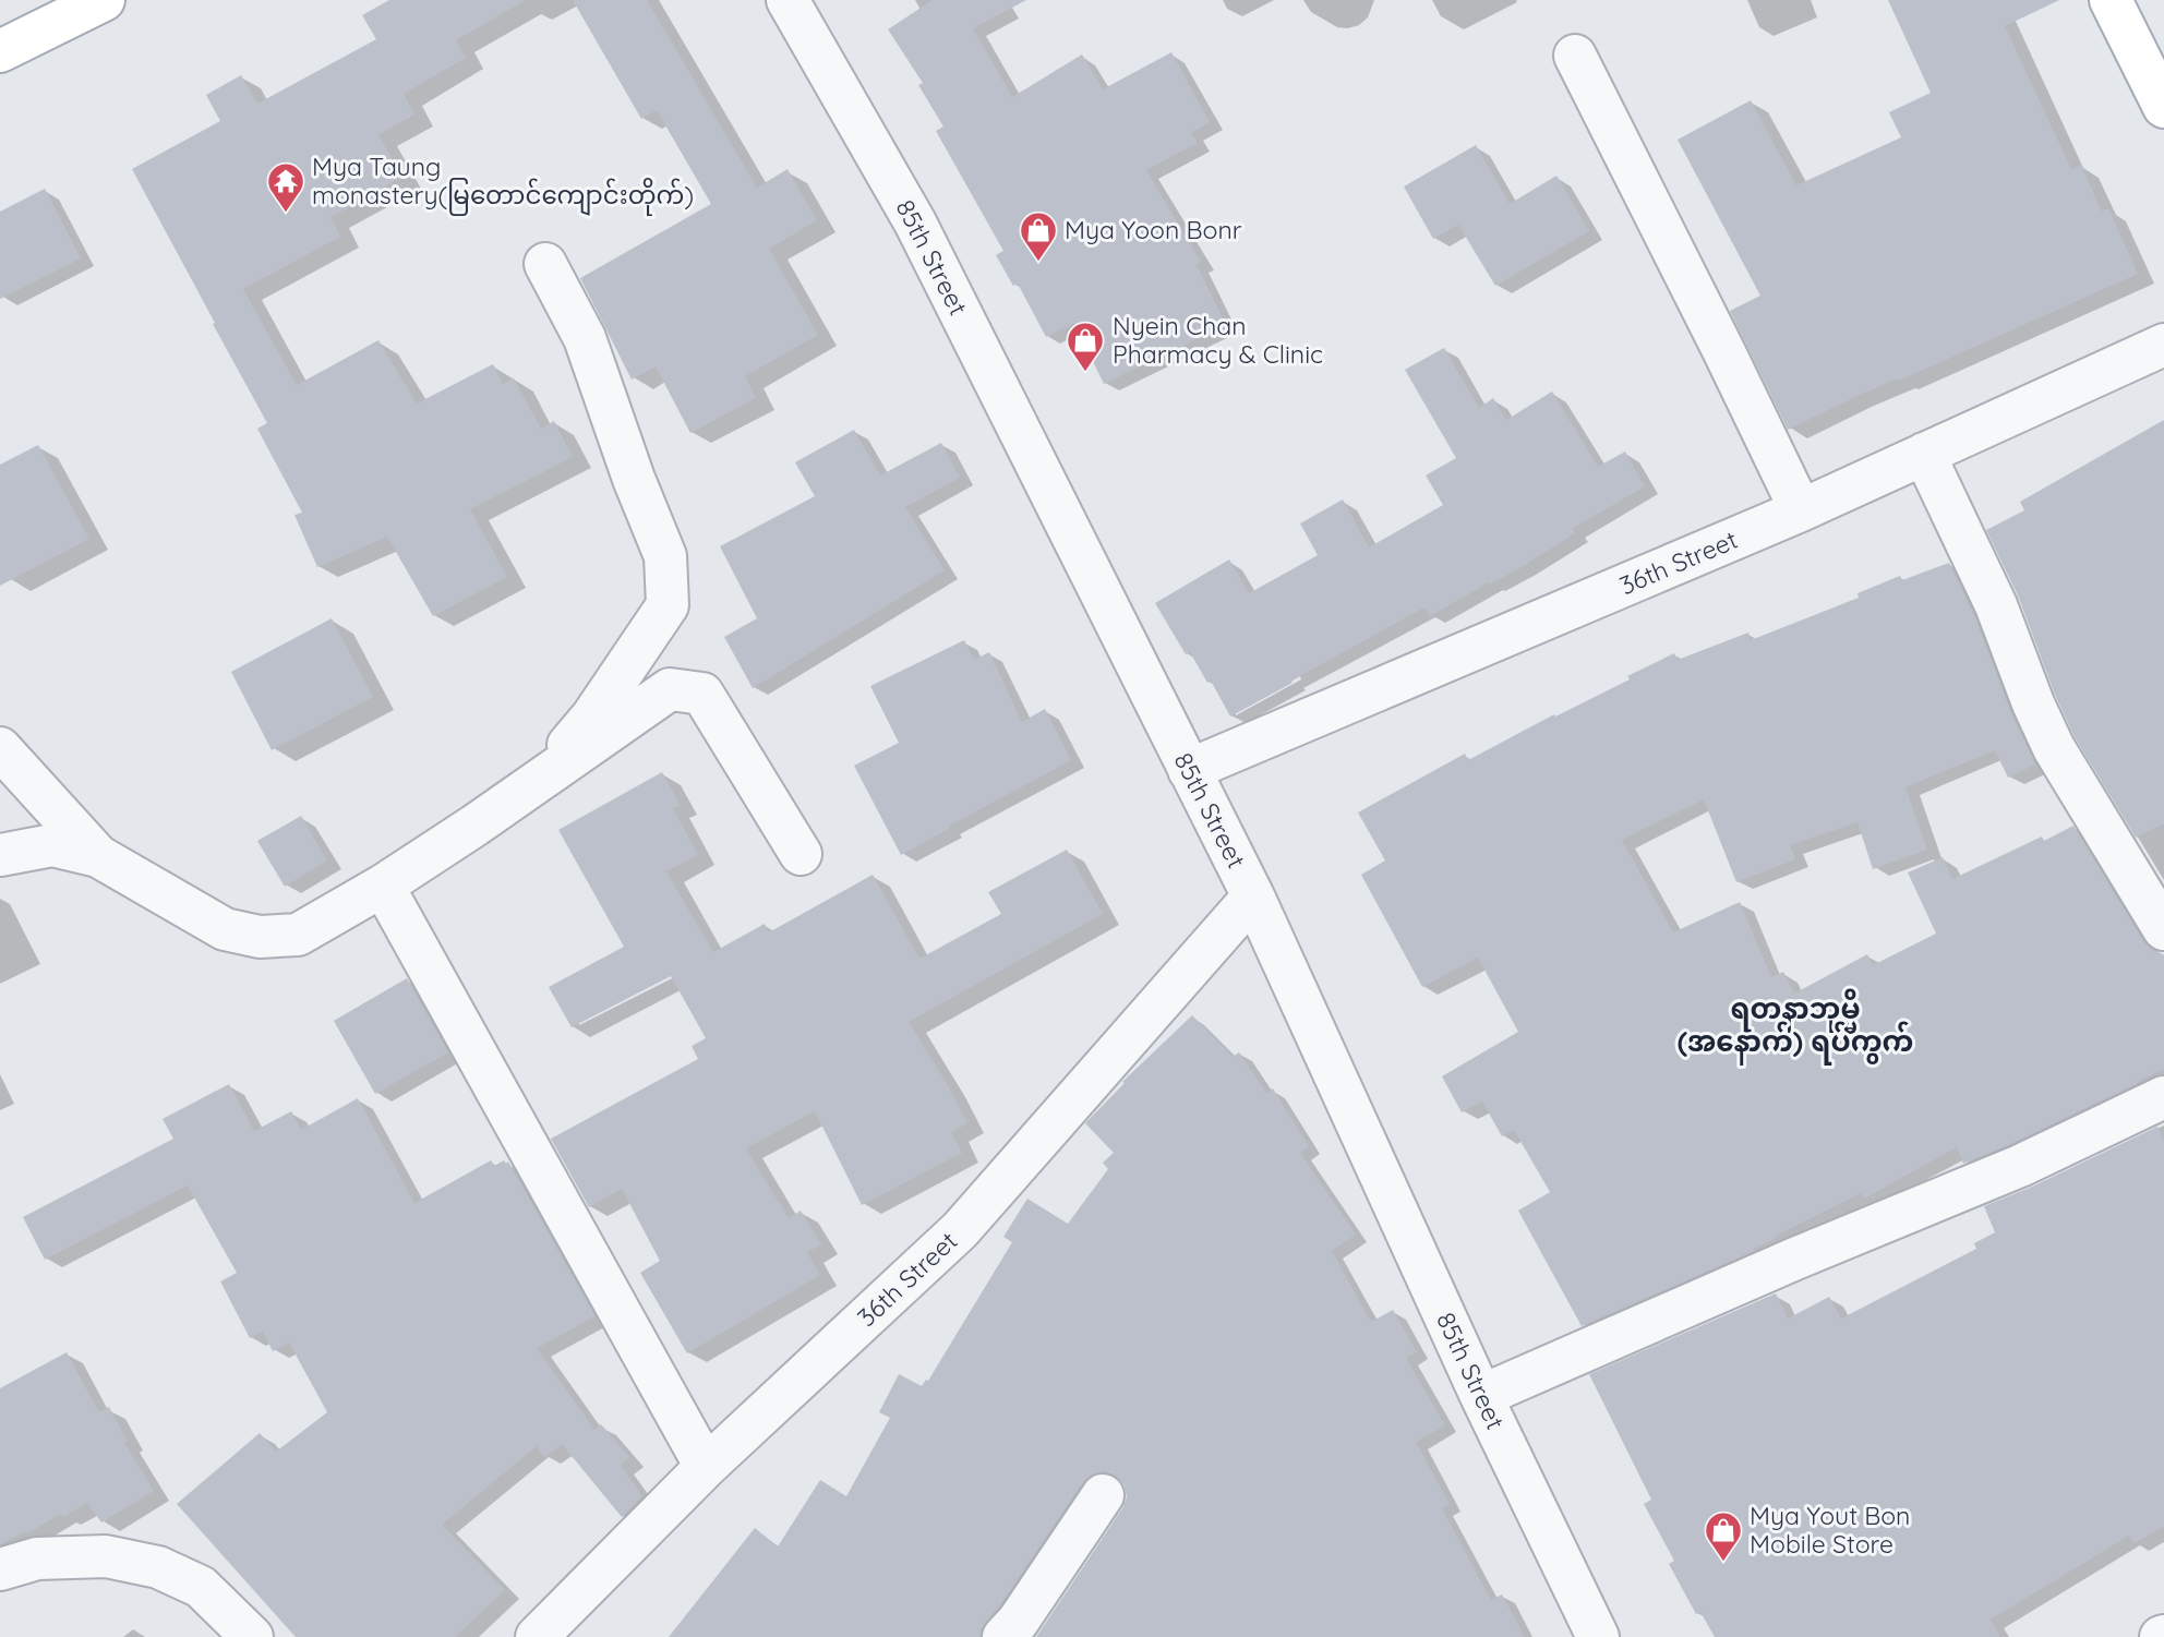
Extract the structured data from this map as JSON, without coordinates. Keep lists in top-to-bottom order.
{
  "streets": {
    "street": ["85th Street", "36th Street"]
  },
  "crossings": [
    ["85th Street", "36th Street"]
  ],
  "districts": ["ရတနာဘုမ္မိ (အနောက်) ရပ်ကွက်"],
  "places": {
    "temple": ["Mya Taung monastery(မြတောင်ကျောင်းတိုက်)"],
    "shop": ["Mya Yoon Bonr", "Nyein Chan Pharmacy & Clinic", "Mya Yout Bon Mobile Store"]
  }
}
